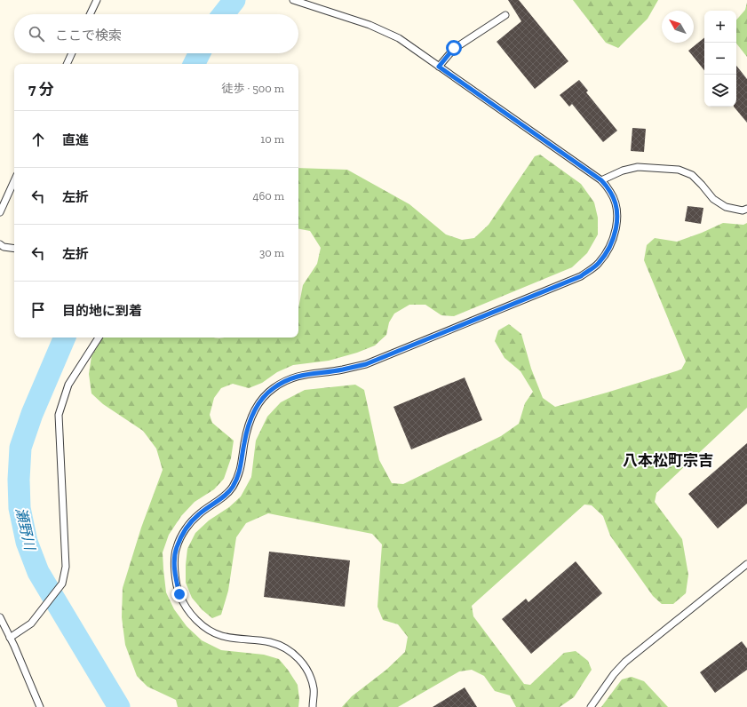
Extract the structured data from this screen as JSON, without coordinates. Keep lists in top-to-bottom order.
{
  "districts": ["八本松町宗吉"],
  "water": ["瀬野川"],
  "north": "top left",
  "page": {
    "map_buttons": ["+", "−"],
    "search": "ここで検索",
    "heading": ["7 分", "徒歩 · 500 m"],
    "list": [
      ["直進", "10 m"],
      ["左折", "460 m"],
      ["左折", "30 m"],
      "目的地に到着"
    ]
  }
}
